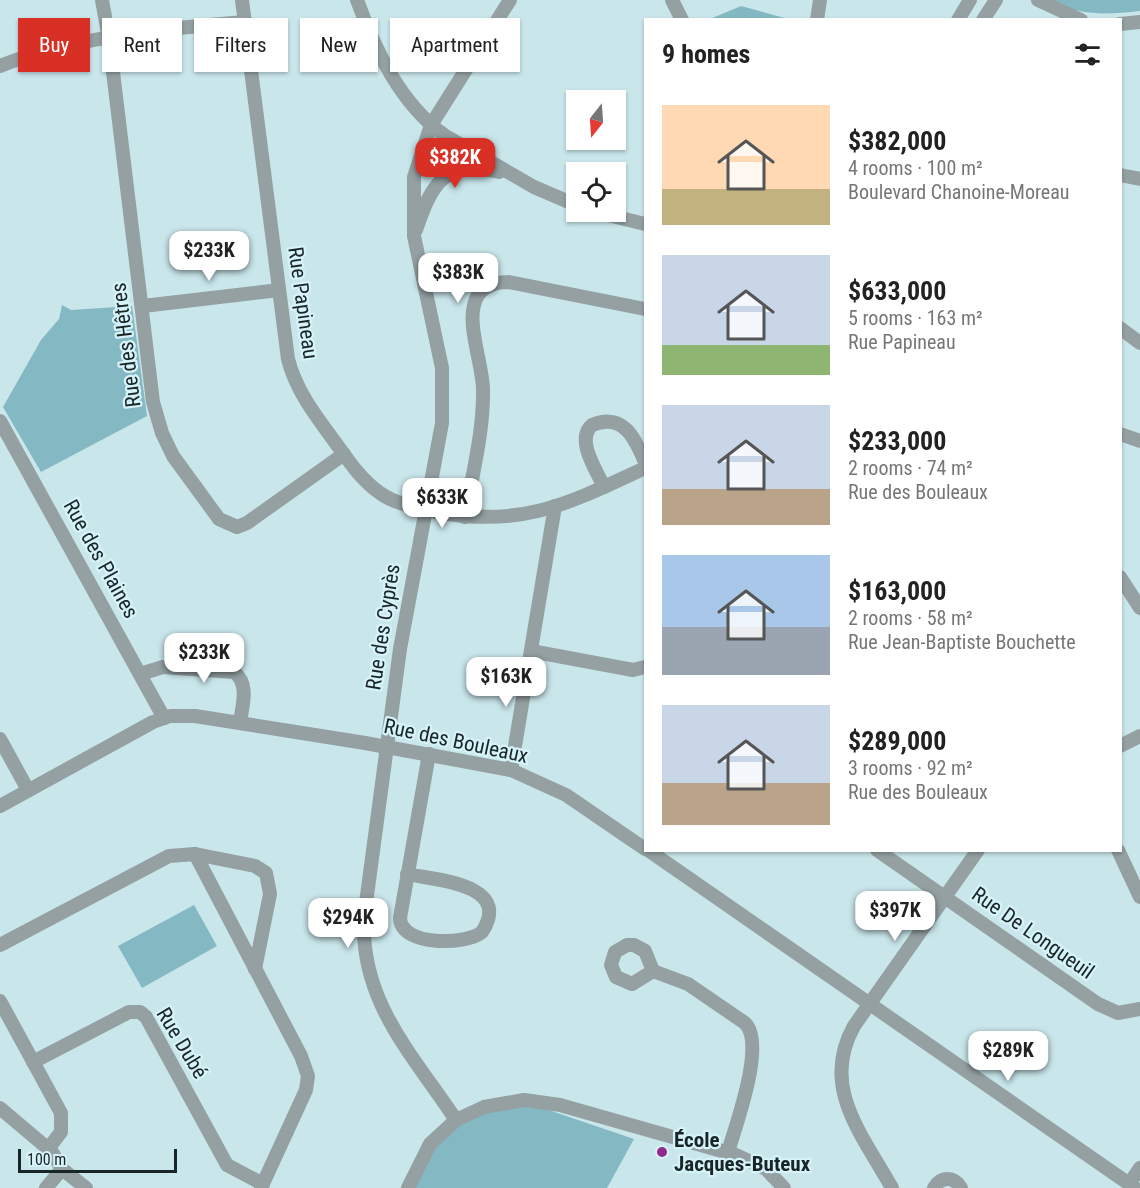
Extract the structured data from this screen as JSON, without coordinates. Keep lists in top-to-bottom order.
{
  "streets": {
    "street": [
      "Rue Papineau",
      "Rue des Hêtres",
      "Rue des Plaines",
      "Rue des Cyprès",
      "Rue des Bouleaux",
      "Rue De Longueuil",
      "Rue Dubé"
    ]
  },
  "crossings": [
    ["Rue Papineau", "Rue des Hêtres"],
    ["Rue Papineau", "Rue des Cyprès"],
    ["Rue des Plaines", "Rue des Bouleaux"],
    ["Rue des Cyprès", "Rue des Bouleaux"]
  ],
  "places": ["École Jacques-Buteux"],
  "scale_bar": "100 m",
  "north": "bottom",
  "page": {
    "chip": [
      "Buy",
      "Rent",
      "Filters",
      "New",
      "Apartment"
    ],
    "heading": "9 homes",
    "list": [
      {
        "name": "$382,000",
        "note": "4 rooms · 100 m² · Boulevard Chanoine-Moreau"
      },
      {
        "name": "$633,000",
        "note": "5 rooms · 163 m² · Rue Papineau"
      },
      {
        "name": "$233,000",
        "note": "2 rooms · 74 m² · Rue des Bouleaux"
      },
      {
        "name": "$163,000",
        "note": "2 rooms · 58 m² · Rue Jean-Baptiste Bouchette"
      },
      {
        "name": "$289,000",
        "note": "3 rooms · 92 m² · Rue des Bouleaux"
      }
    ],
    "price": [
      "$382K",
      "$233K",
      "$383K",
      "$633K",
      "$233K",
      "$163K",
      "$397K",
      "$294K",
      "$289K"
    ],
    "scale": "100 m"
  }
}
